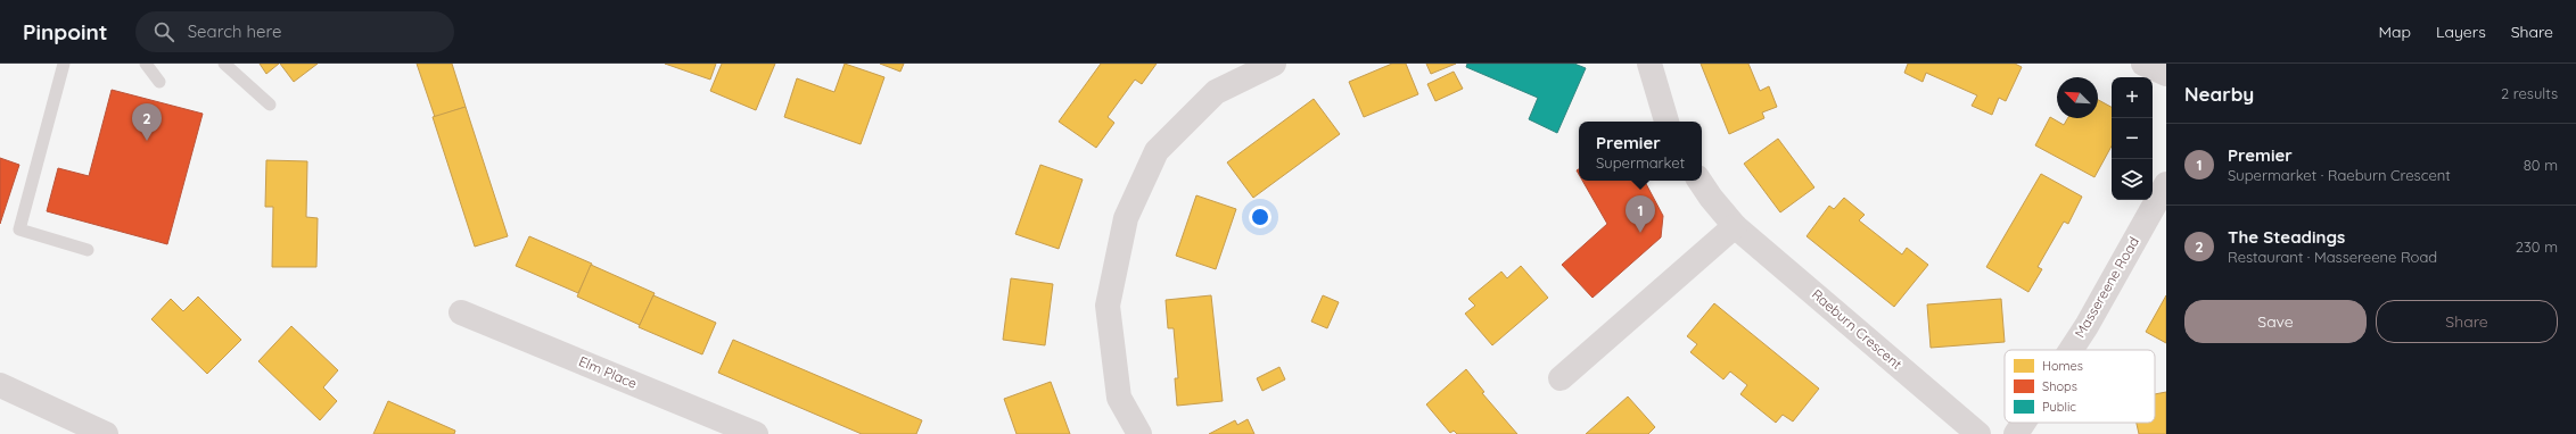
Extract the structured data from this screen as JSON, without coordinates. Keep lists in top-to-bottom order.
{
  "streets": {
    "street": ["Massereene Road", "Raeburn Crescent", "Elm Place"]
  },
  "legend": ["Homes", "Shops", "Public"],
  "north": "top left",
  "page": {
    "header": "Pinpoint",
    "search": "Search here",
    "nav": ["Map", "Layers", "Share"],
    "heading": ["Nearby", "2 results"],
    "map_buttons": ["+", "−"],
    "pins": ["2", "1"],
    "popup": ["Premier", "Supermarket"],
    "list": [
      {
        "mark": "1",
        "name": "Premier",
        "note": "Supermarket · Raeburn Crescent",
        "value": "80 m"
      },
      {
        "mark": "2",
        "name": "The Steadings",
        "note": "Restaurant · Massereene Road",
        "value": "230 m"
      }
    ],
    "buttons": ["Save", "Share"]
  }
}
